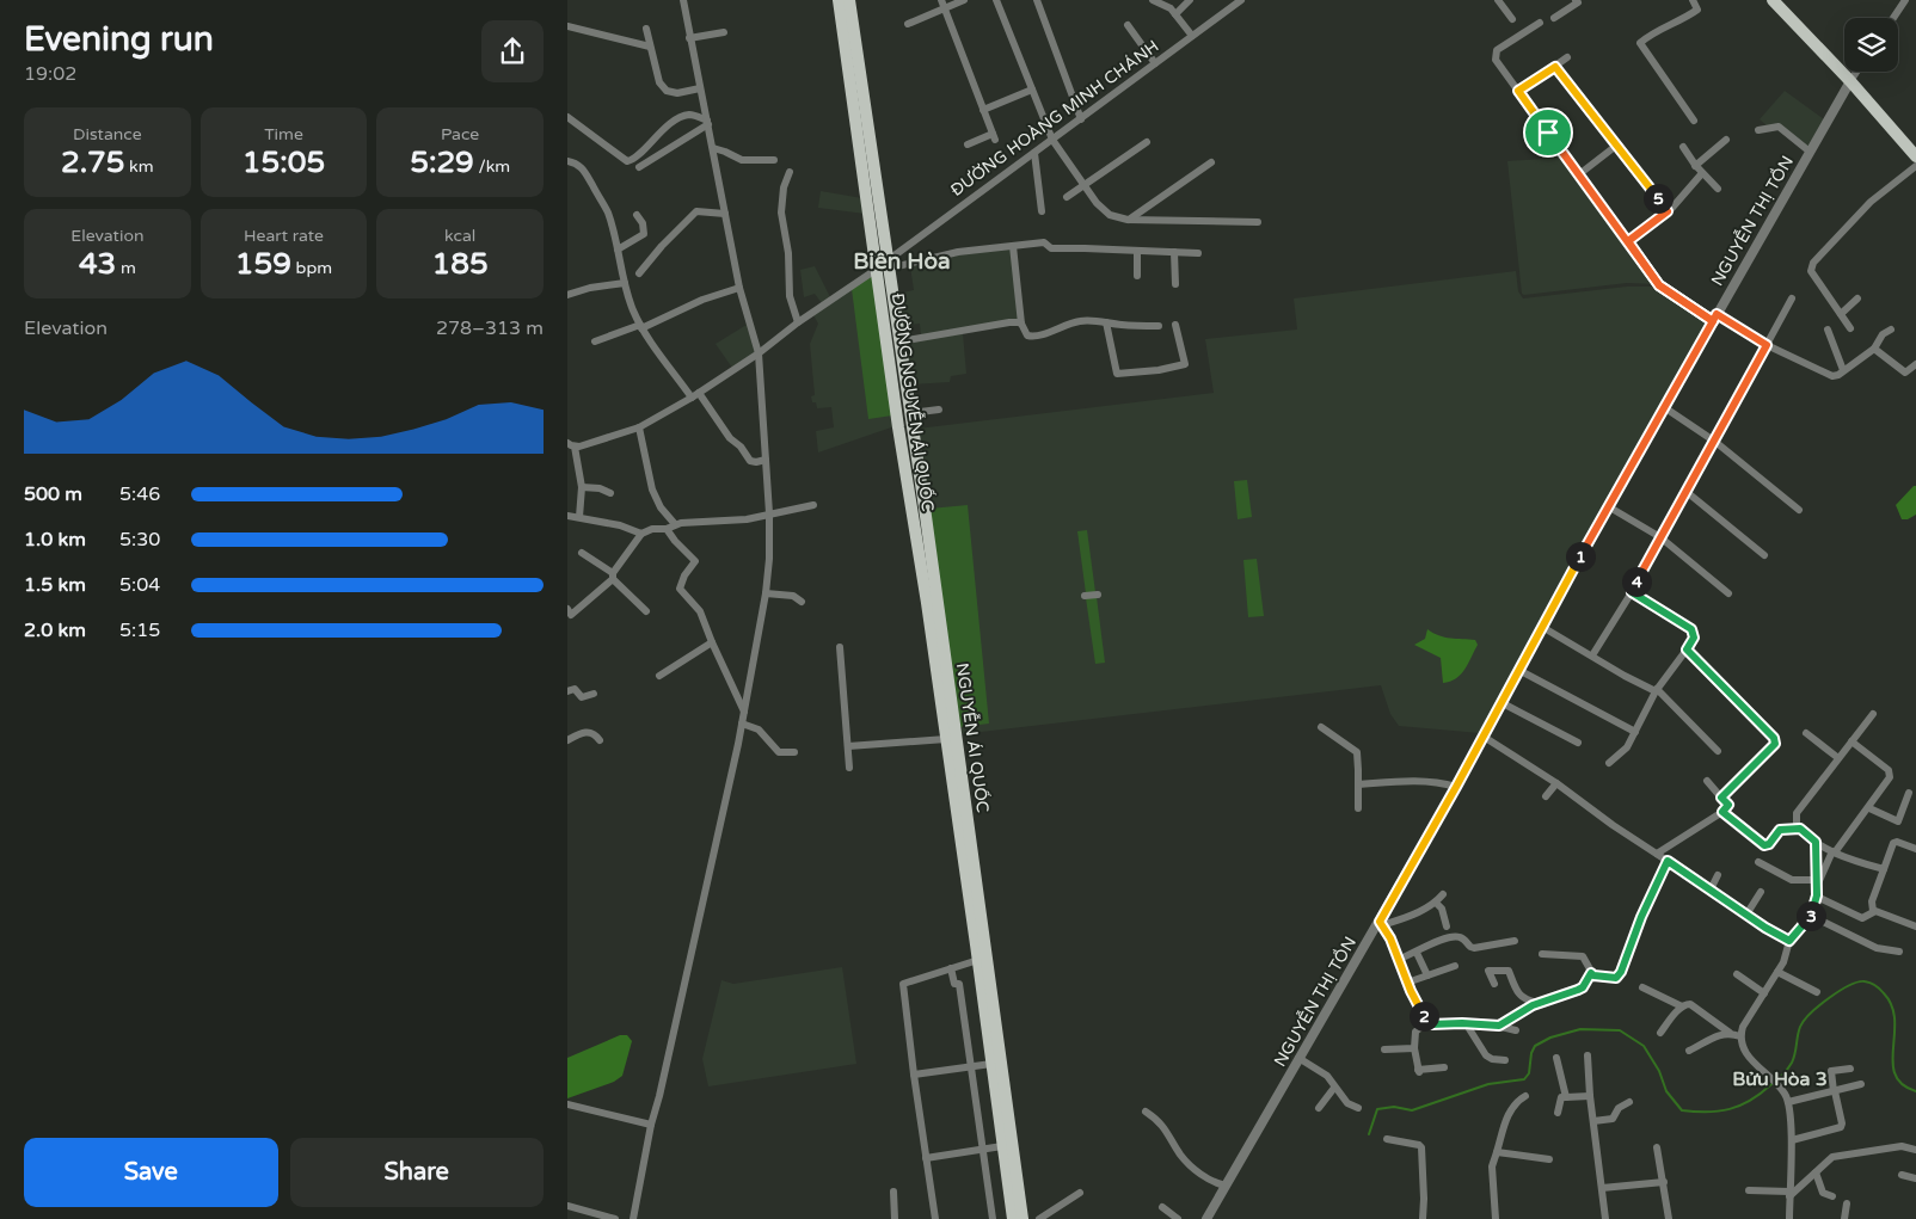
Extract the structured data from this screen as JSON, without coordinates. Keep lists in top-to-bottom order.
{
  "streets": {
    "main road": ["ĐƯỜNG NGUYỄN ÁI QUỐC", "NGUYỄN ÁI QUỐC"],
    "street": ["ĐƯỜNG HOÀNG MINH CHÁNH", "NGUYỄN THỊ TỒN"]
  },
  "crossings": [
    ["ĐƯỜNG HOÀNG MINH CHÁNH", "ĐƯỜNG NGUYỄN ÁI QUỐC"],
    ["ĐƯỜNG HOÀNG MINH CHÁNH", "NGUYỄN ÁI QUỐC"],
    ["ĐƯỜNG NGUYỄN ÁI QUỐC", "NGUYỄN ÁI QUỐC"]
  ],
  "districts": ["Biên Hòa", "Bửu Hòa 3"],
  "page": {
    "heading": ["Evening run", "19:02"],
    "stats": [
      ["Distance", "2.75 km"],
      ["Time", "15:05"],
      ["Pace", "5:29 /km"],
      ["Elevation", "43 m"],
      ["Heart rate", "159 bpm"],
      ["kcal", "185"]
    ],
    "pins": [
      "5",
      "1",
      "4",
      "3",
      "2"
    ],
    "chart": ["Elevation", "278–313 m"],
    "list": [
      {
        "name": "500 m",
        "note": "5:46"
      },
      {
        "name": "1.0 km",
        "note": "5:30"
      },
      {
        "name": "1.5 km",
        "note": "5:04"
      },
      {
        "name": "2.0 km",
        "note": "5:15"
      }
    ],
    "buttons": ["Save", "Share"]
  }
}
